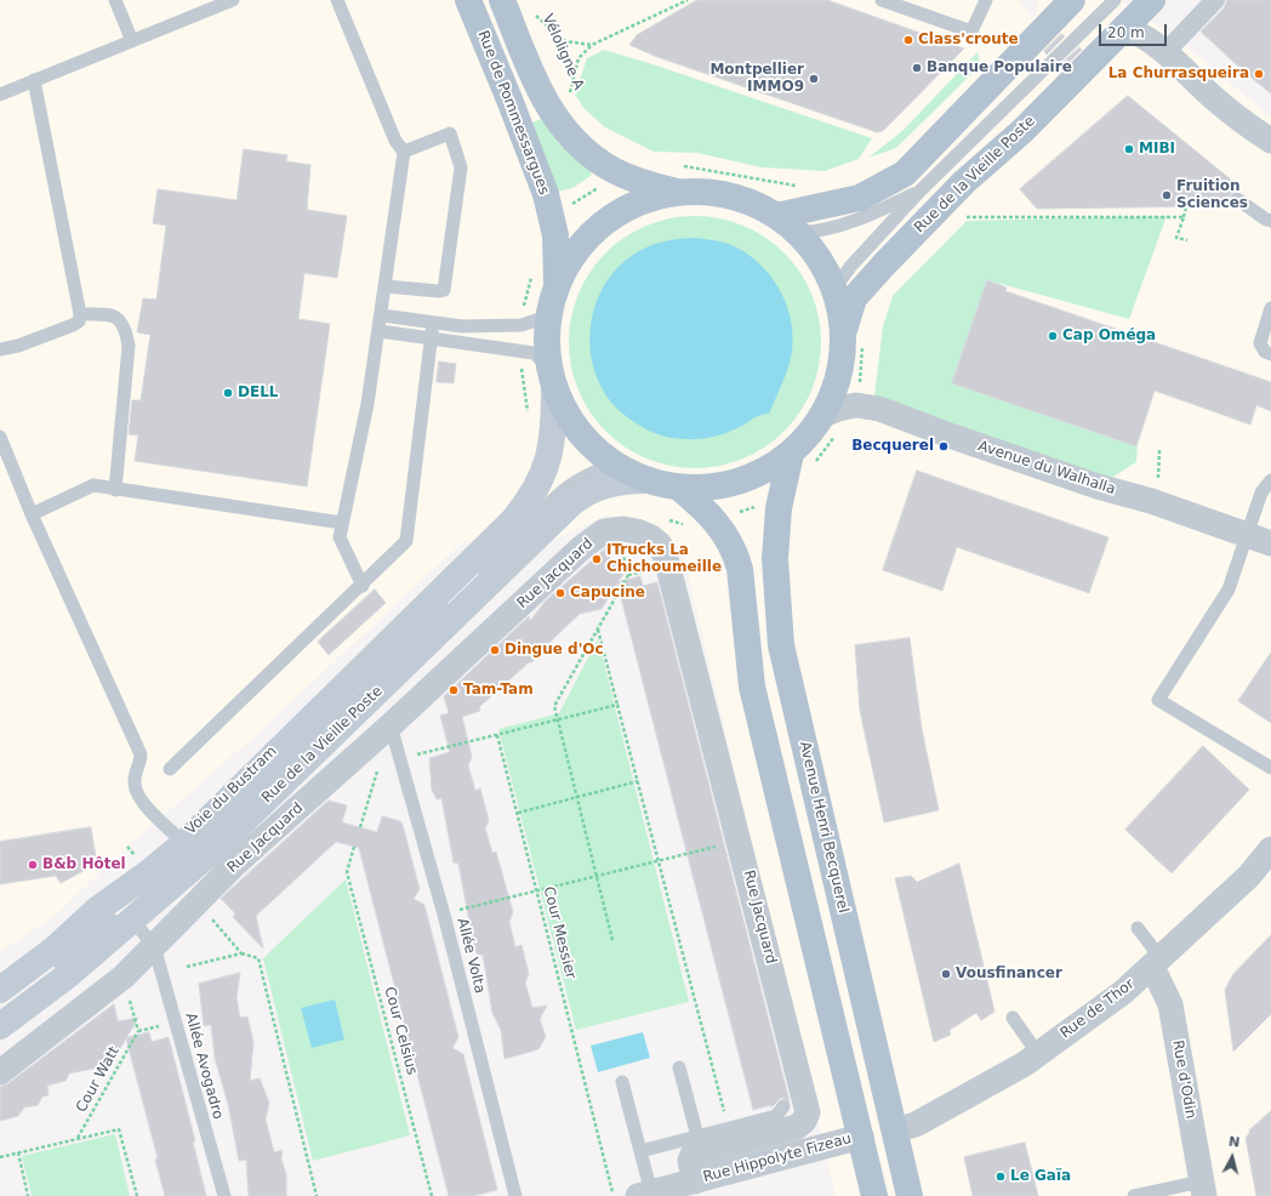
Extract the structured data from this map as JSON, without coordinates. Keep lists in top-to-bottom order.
{
  "streets": {
    "main road": ["Rue de Pommessargues", "Rue de la Vieille Poste", "Avenue Henri Becquerel"],
    "street": [
      "Avenue du Walhalla",
      "Rue Jacquard",
      "Rue de Thor",
      "Rue d'Odin",
      "Rue Hippolyte Fizeau"
    ],
    "lane": ["Voie du Bustram", "Allée Volta", "Allée Avogadro"],
    "path": [
      "Véloligne A",
      "Cour Messier",
      "Cour Celsius",
      "Cour Watt"
    ]
  },
  "crossings": [
    ["Rue de la Vieille Poste", "Voie du Bustram"],
    ["Rue Jacquard", "Allée Volta"],
    ["Rue Jacquard", "Allée Avogadro"],
    ["Rue Jacquard", "Rue Hippolyte Fizeau"],
    ["Avenue Henri Becquerel", "Rue de Thor"],
    ["Rue de Thor", "Rue d'Odin"]
  ],
  "places": [
    "Class'croute",
    "Banque Populaire",
    "La Churrasqueira",
    "Montpellier IMMO9",
    "MIBI",
    "Fruition Sciences",
    "Cap Oméga",
    "DELL",
    "Becquerel",
    "ITrucks La Chichoumeille",
    "Capucine",
    "Dingue d'Oc",
    "Tam-Tam",
    "B&b Hôtel",
    "Vousfinancer",
    "Le Gaïa"
  ],
  "scale_bar": "20 m",
  "north": "top"
}
